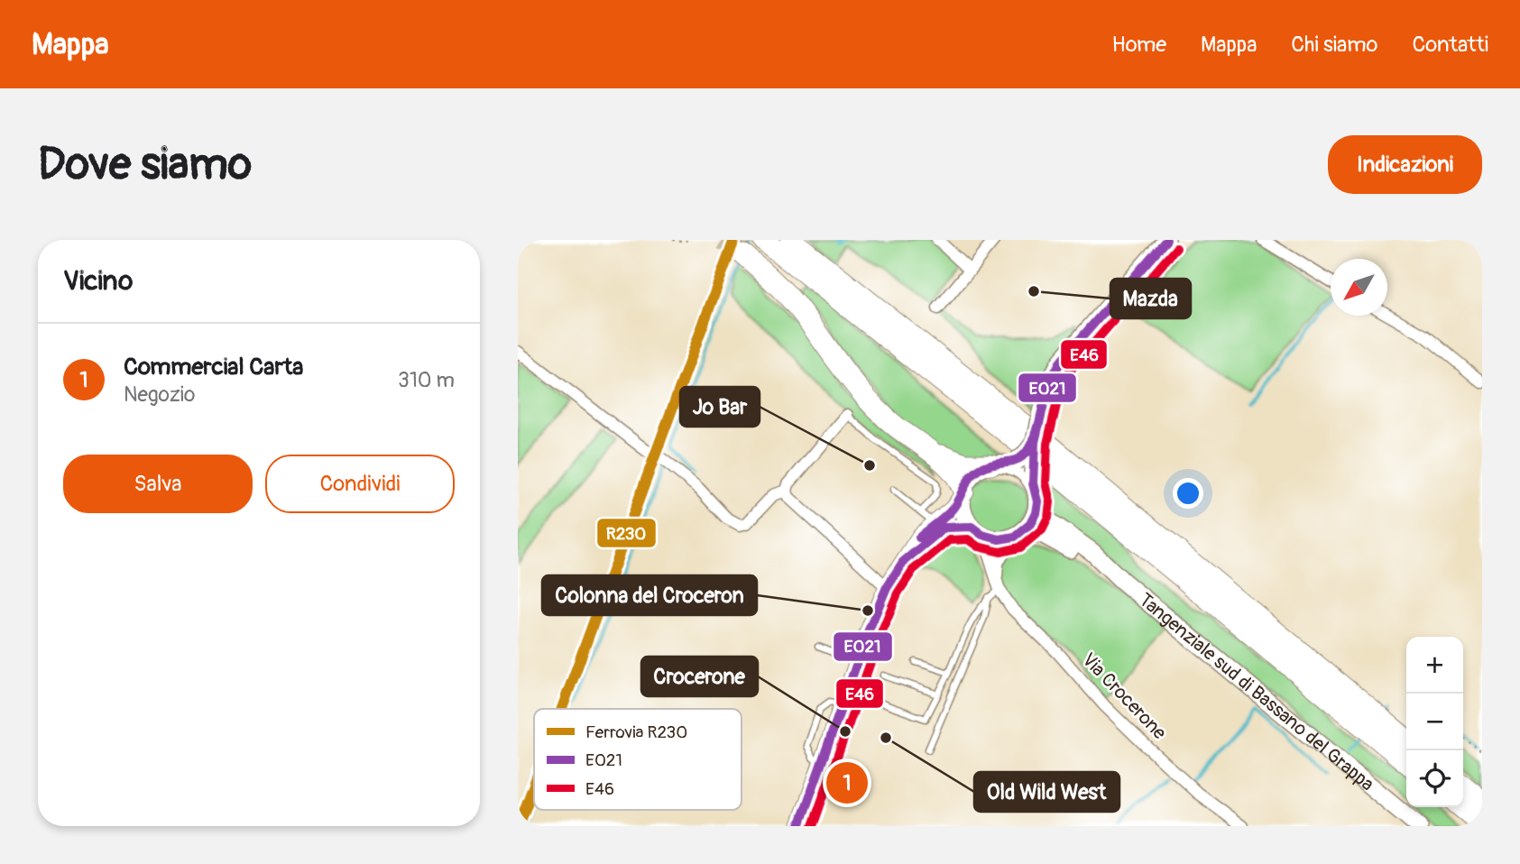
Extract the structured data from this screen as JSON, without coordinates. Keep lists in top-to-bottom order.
{
  "streets": {
    "main road": ["Tangenziale sud di Bassano del Grappa"],
    "street": ["Via Crocerone"]
  },
  "crossings": [
    ["Tangenziale sud di Bassano del Grappa", "Via Crocerone"]
  ],
  "places": [
    "Mazda",
    "Jo Bar",
    "Colonna del Croceron",
    "Crocerone",
    "Old Wild West"
  ],
  "lines": ["rail line R230", "transit line E021", "transit line E46"],
  "legend": ["Ferrovia R230", "E021", "E46"],
  "north": "bottom left",
  "page": {
    "header": "Mappa",
    "nav": [
      "Home",
      "Mappa",
      "Chi siamo",
      "Contatti"
    ],
    "buttons": [
      "Indicazioni",
      ["Salva", "Condividi"]
    ],
    "title": "Dove siamo",
    "heading": "Vicino",
    "list": [
      {
        "mark": "1",
        "name": "Commercial Carta",
        "note": "Negozio",
        "value": "310 m"
      }
    ],
    "map_buttons": ["+", "−"],
    "pins": "1"
  }
}
